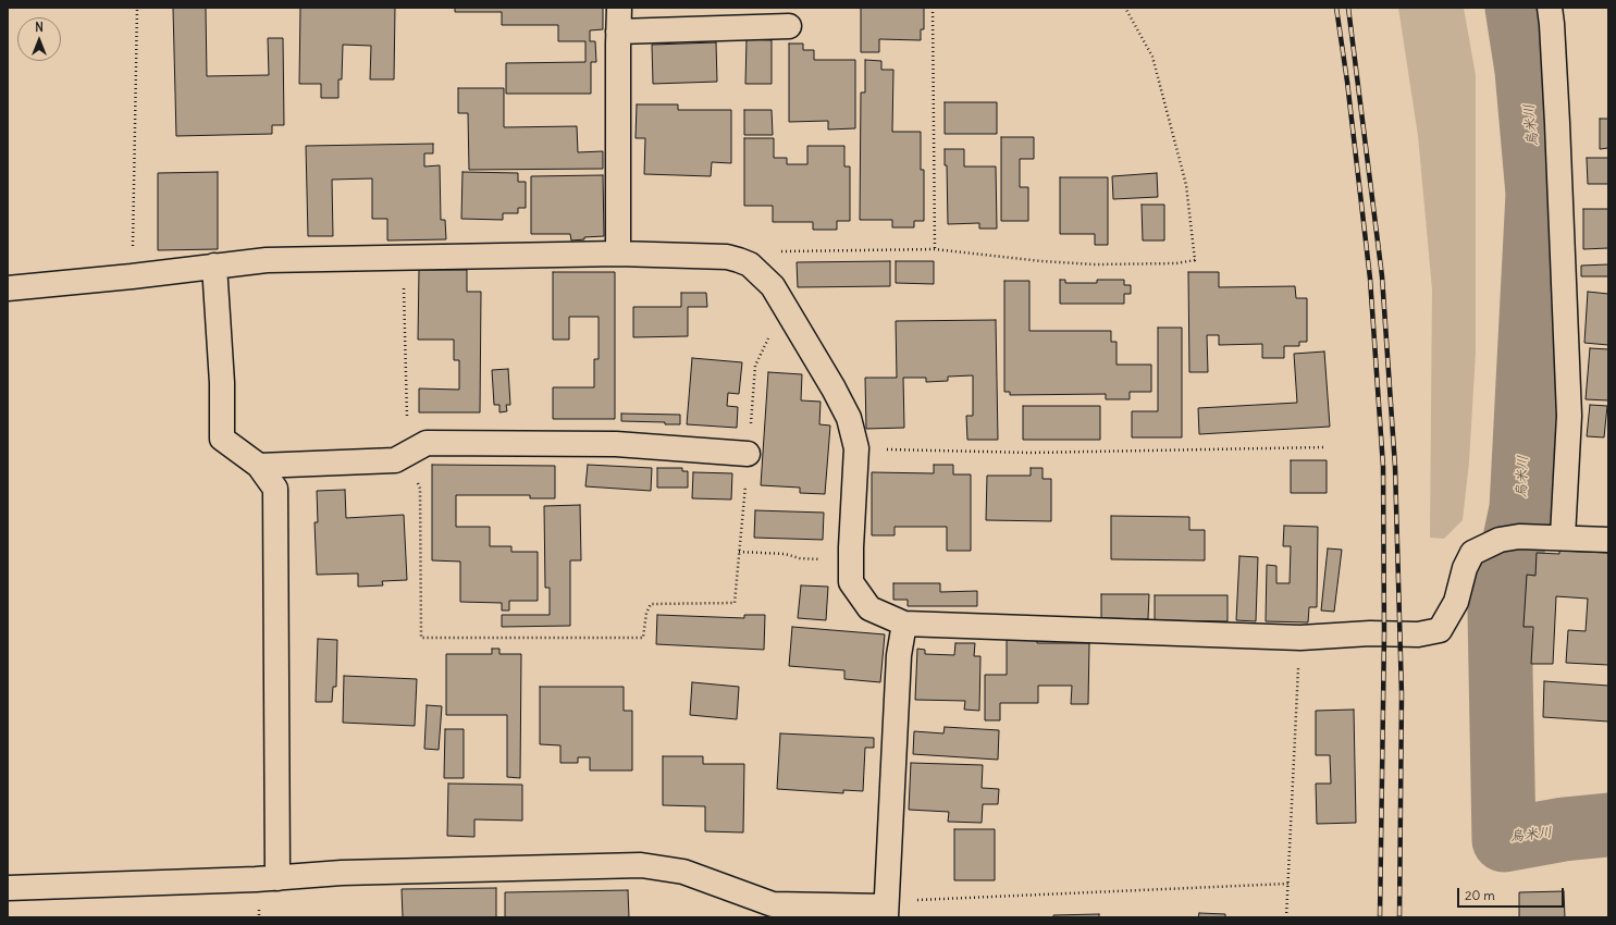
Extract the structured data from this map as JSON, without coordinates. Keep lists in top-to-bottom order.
{
  "water": ["烏米川"],
  "scale_bar": "20 m",
  "north": "top"
}
